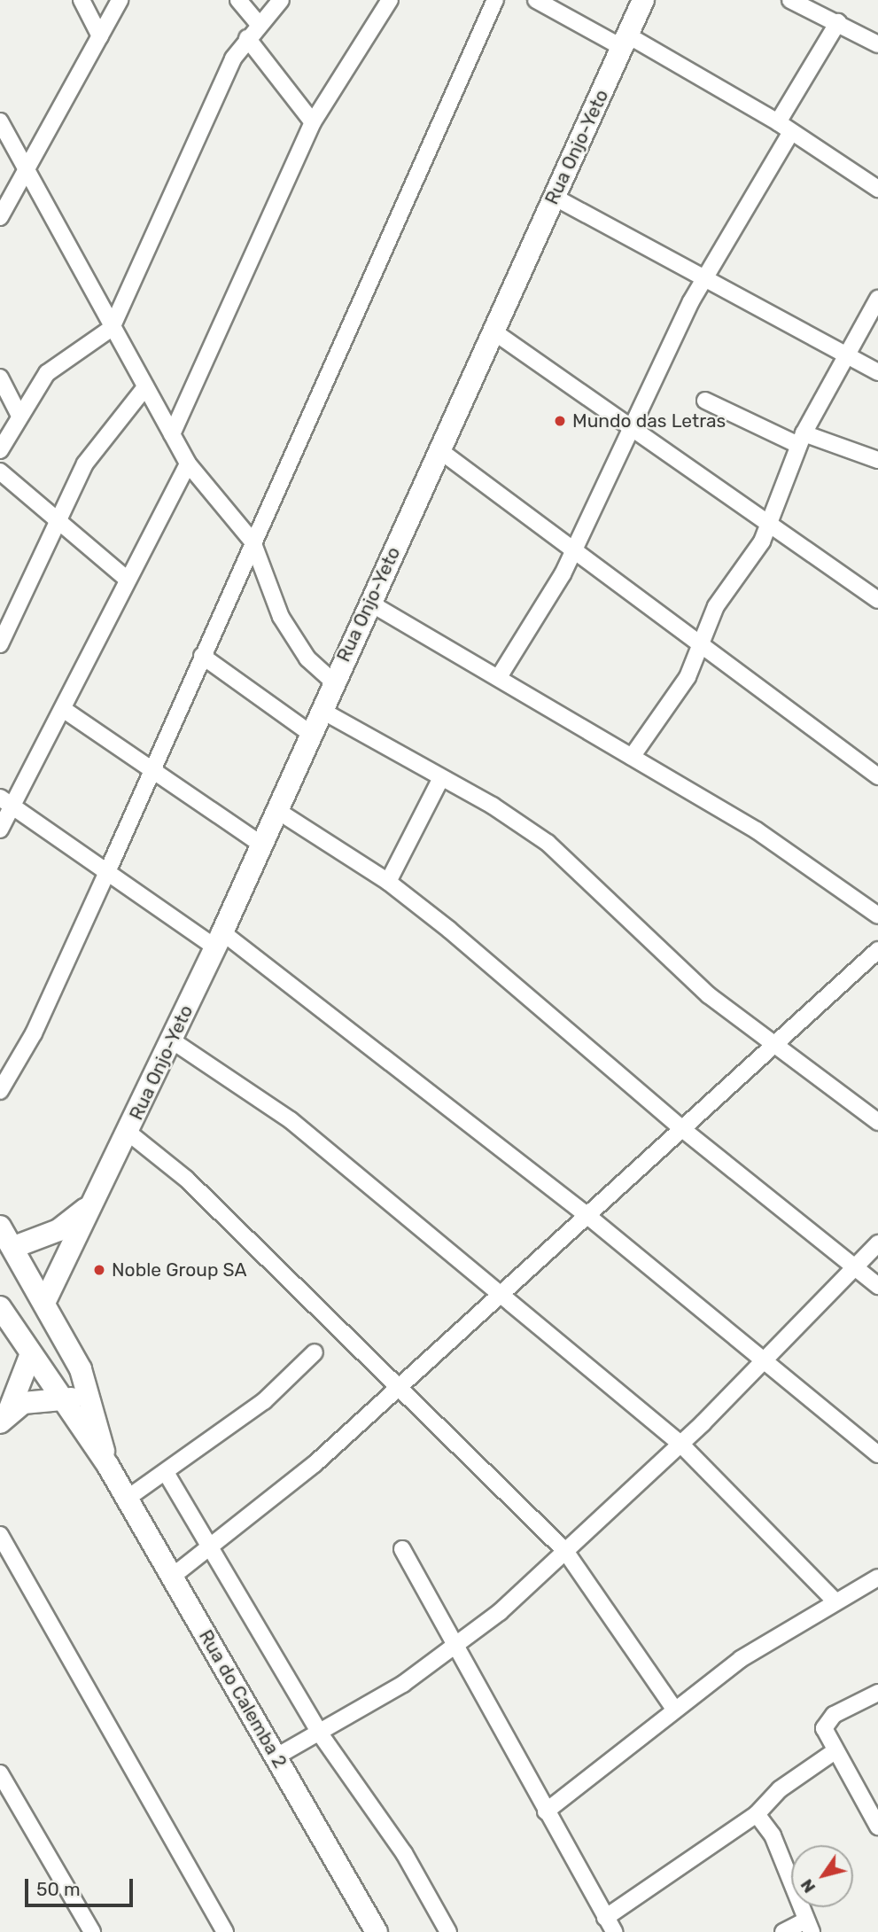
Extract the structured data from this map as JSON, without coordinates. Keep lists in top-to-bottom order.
{
  "streets": {
    "main road": ["Rua Onjo-Yeto", "Rua do Calemba 2"]
  },
  "crossings": [
    ["Rua Onjo-Yeto", "Rua do Calemba 2"]
  ],
  "places": ["Mundo das Letras", "Noble Group SA"],
  "scale_bar": "50 m",
  "north": "bottom left"
}
